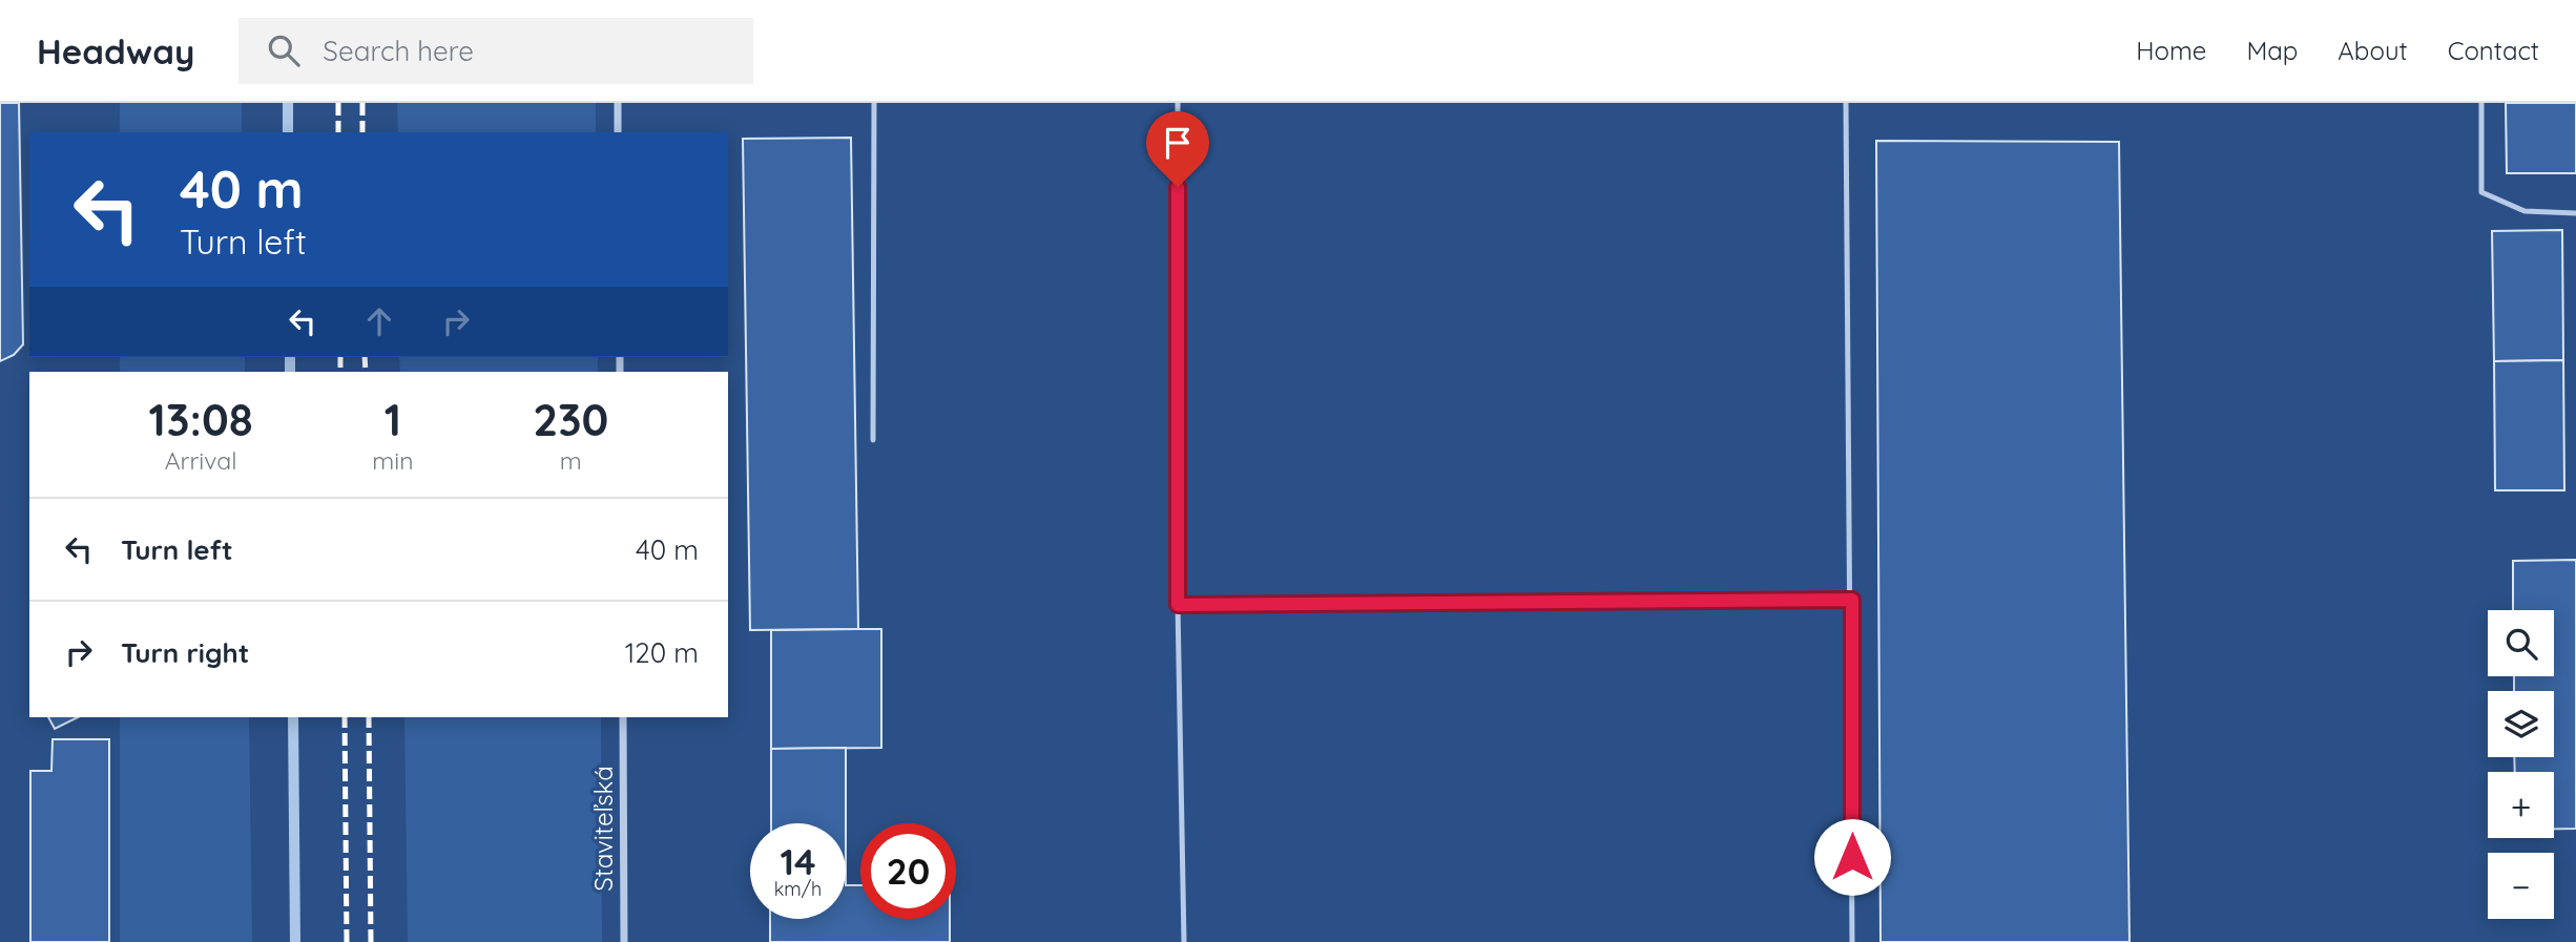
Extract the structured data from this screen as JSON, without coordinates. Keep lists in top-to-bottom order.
{
  "streets": {
    "street": ["Staviteľská"]
  },
  "page": {
    "header": "Headway",
    "search": "Search here",
    "nav": [
      "Home",
      "Map",
      "About",
      "Contact"
    ],
    "turn": ["40 m", "Turn left"],
    "eta": [
      "13:08",
      "Arrival",
      "1",
      "min",
      "230",
      "m"
    ],
    "list": [
      {
        "name": "Turn left",
        "value": "40 m"
      },
      {
        "name": "Turn right",
        "value": "120 m"
      }
    ],
    "map_buttons": ["+", "−"],
    "speed": "14 km/h",
    "limit": "20"
  }
}
